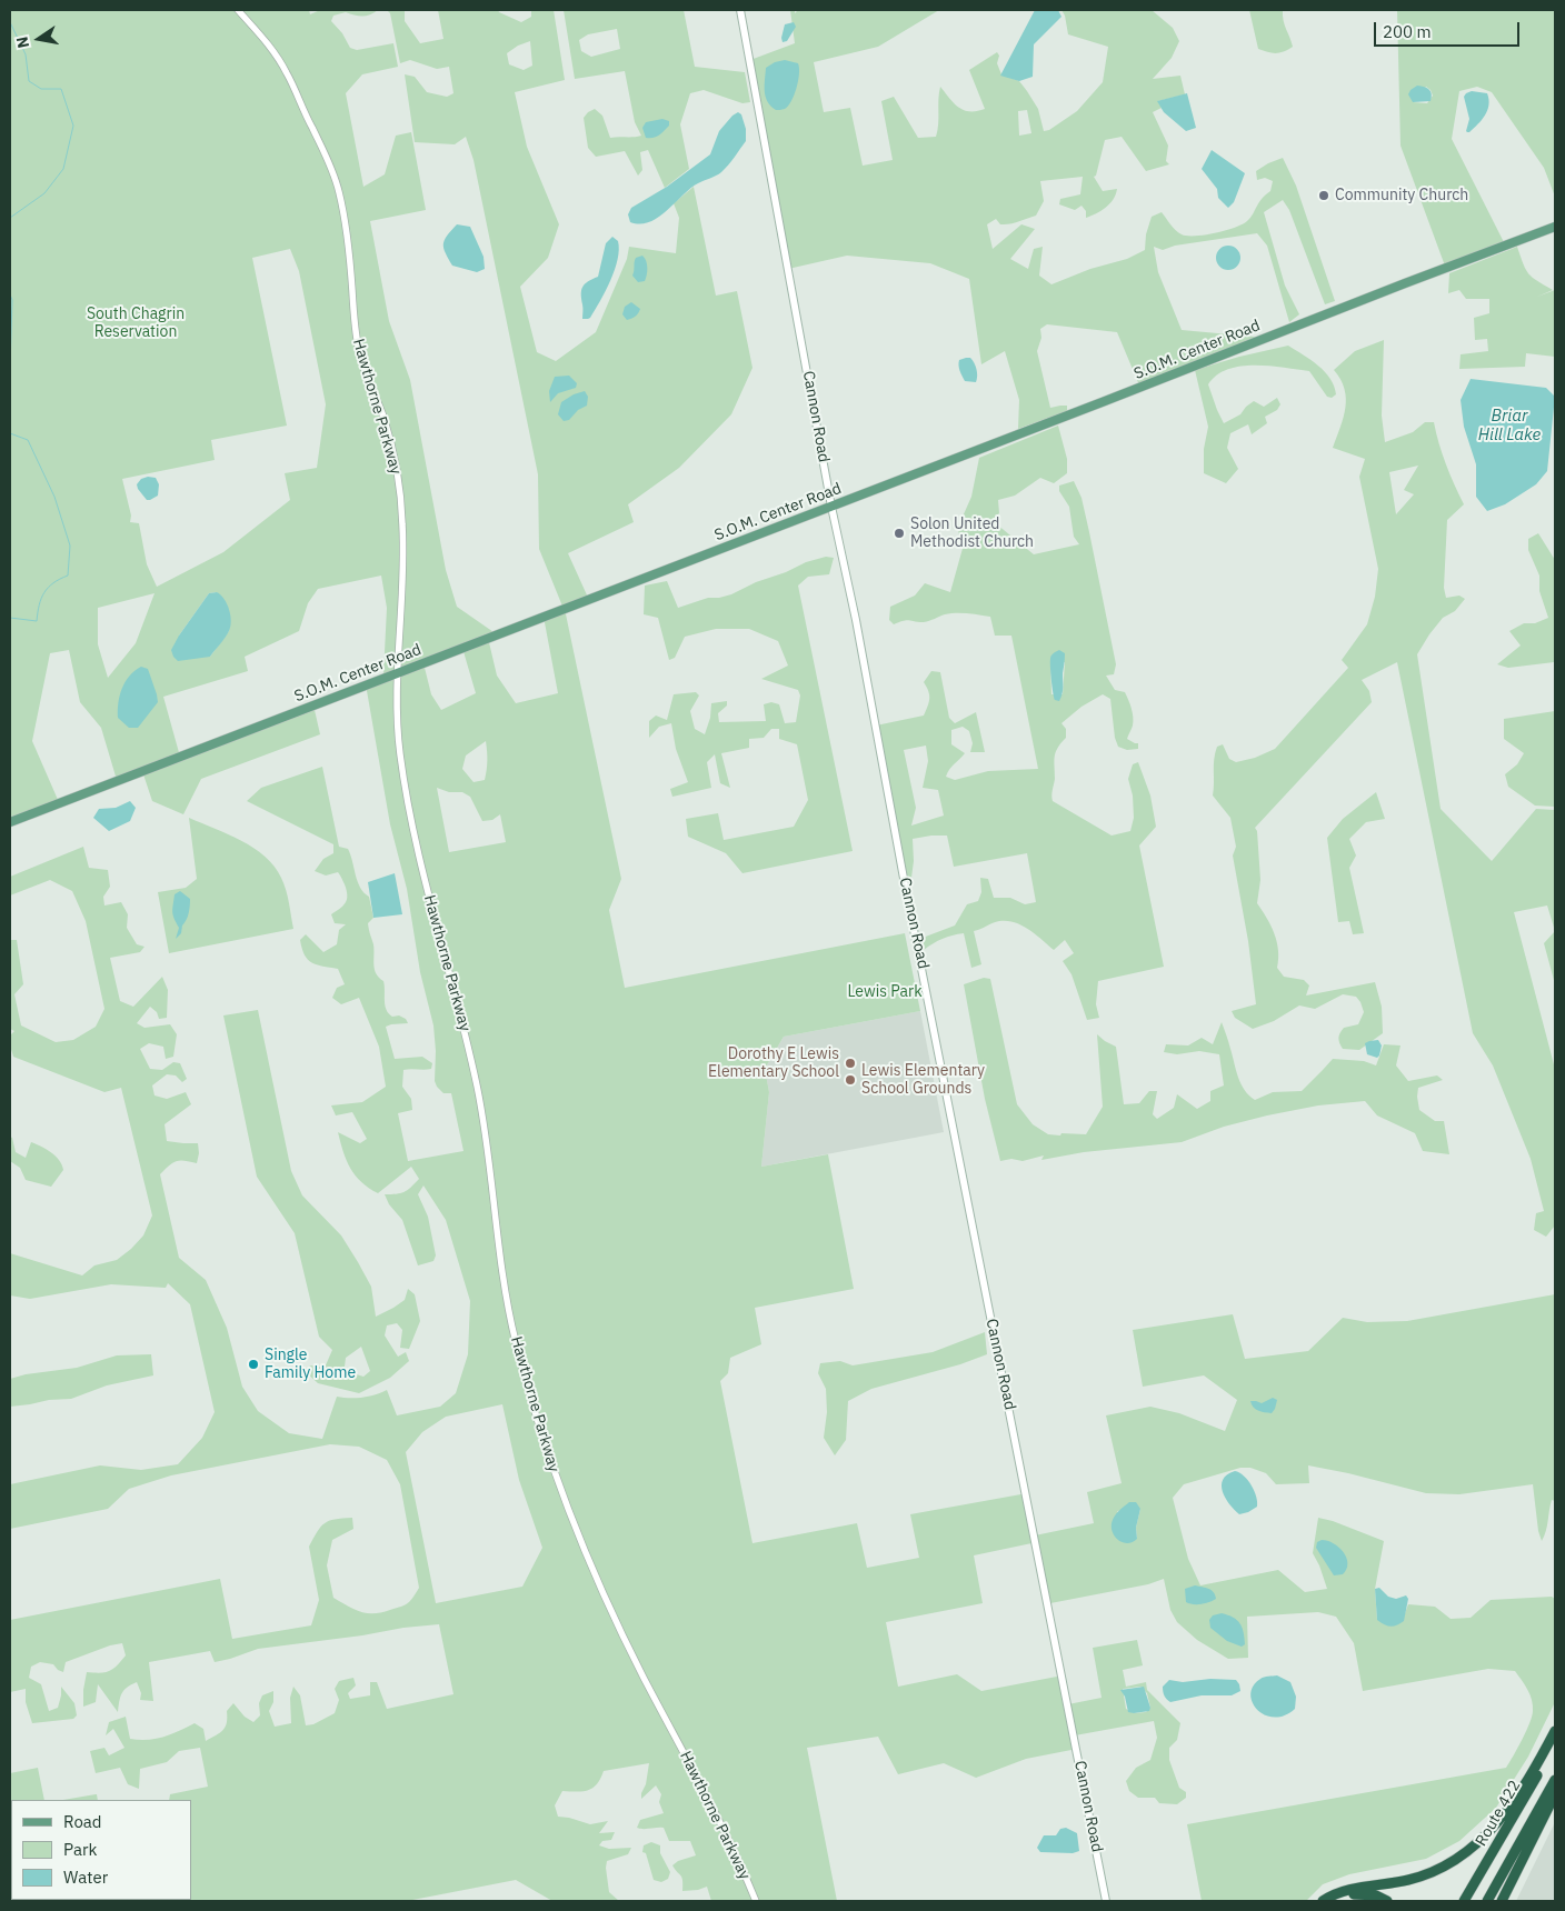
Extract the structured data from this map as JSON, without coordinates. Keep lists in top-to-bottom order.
{
  "streets": {
    "highway": ["Route 422"],
    "main road": ["S.O.M. Center Road", "Cannon Road"],
    "street": ["Hawthorne Parkway"]
  },
  "crossings": [
    ["S.O.M. Center Road", "Hawthorne Parkway"],
    ["S.O.M. Center Road", "Cannon Road"]
  ],
  "water": ["Briar Hill Lake"],
  "parks": ["South Chagrin Reservation", "Lewis Park"],
  "places": [
    "Community Church",
    "Solon United Methodist Church",
    "Dorothy E Lewis Elementary School",
    "Lewis Elementary School Grounds",
    "Single Family Home"
  ],
  "legend": ["Road", "Park", "Water"],
  "scale_bar": "200 m",
  "north": "left"
}
